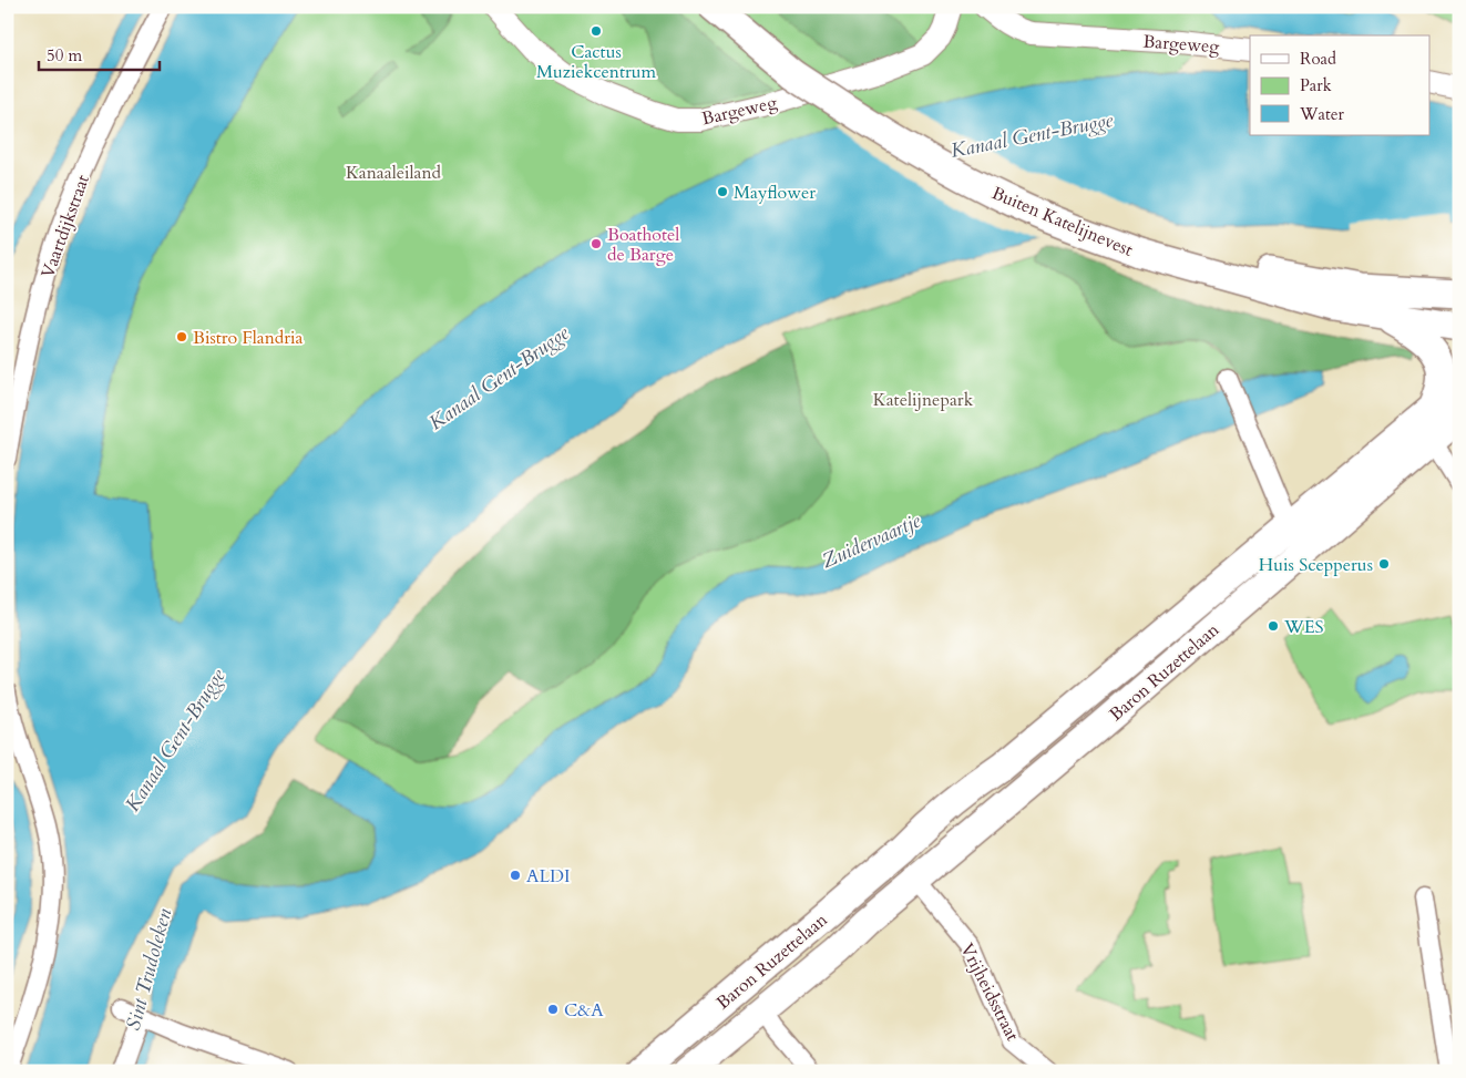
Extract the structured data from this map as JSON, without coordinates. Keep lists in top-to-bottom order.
{
  "streets": {
    "main road": ["Buiten Katelijnevest", "Baron Ruzettelaan"],
    "street": ["Bargeweg", "Vaartdijkstraat", "Vrijheidsstraat"]
  },
  "crossings": [
    ["Baron Ruzettelaan", "Vrijheidsstraat"]
  ],
  "water": ["Kanaal Gent-Brugge", "Zuidervaartje", "Sint Trudoleken"],
  "parks": ["Kanaaleiland", "Katelijnepark"],
  "places": [
    "Cactus Muziekcentrum",
    "Mayflower",
    "Boathotel de Barge",
    "Bistro Flandria",
    "Huis Scepperus",
    "WES",
    "ALDI",
    "C&A"
  ],
  "legend": ["Road", "Park", "Water"],
  "scale_bar": "50 m"
}
